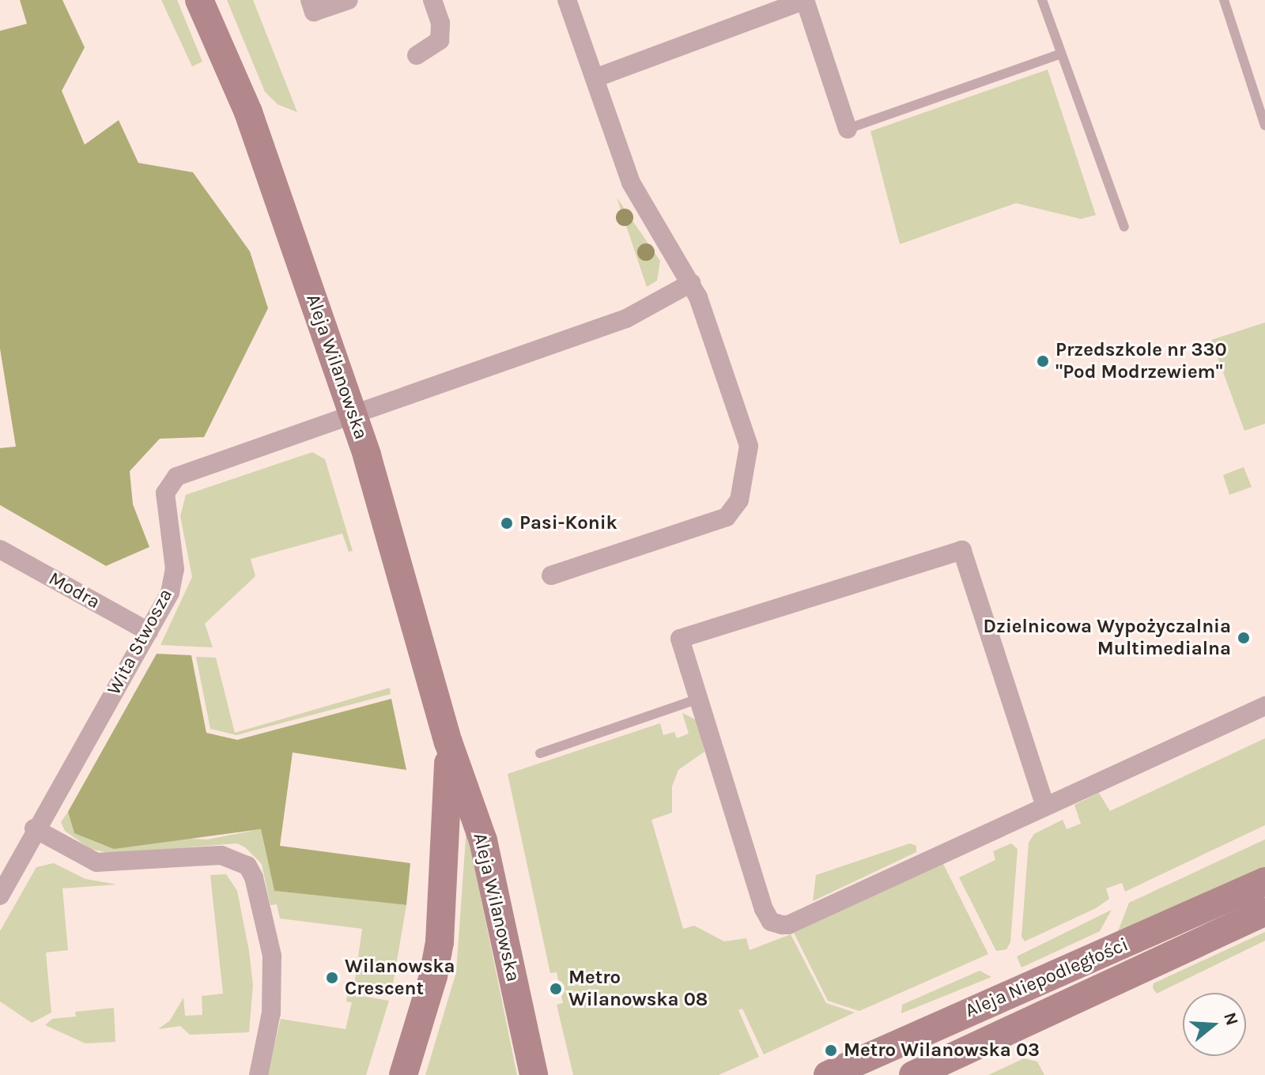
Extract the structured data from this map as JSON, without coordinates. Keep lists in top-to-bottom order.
{
  "streets": {
    "main road": ["Aleja Wilanowska", "Aleja Niepodległości"],
    "street": ["Modra", "Wita Stwosza"]
  },
  "crossings": [
    ["Aleja Wilanowska", "Wita Stwosza"],
    ["Modra", "Wita Stwosza"]
  ],
  "places": [
    "Przedszkole nr 330 \"Pod Modrzewiem\"",
    "Pasi-Konik",
    "Dzielnicowa Wypożyczalnia Multimedialna",
    "Wilanowska Crescent",
    "Metro Wilanowska 08",
    "Metro Wilanowska 03"
  ],
  "north": "right"
}
